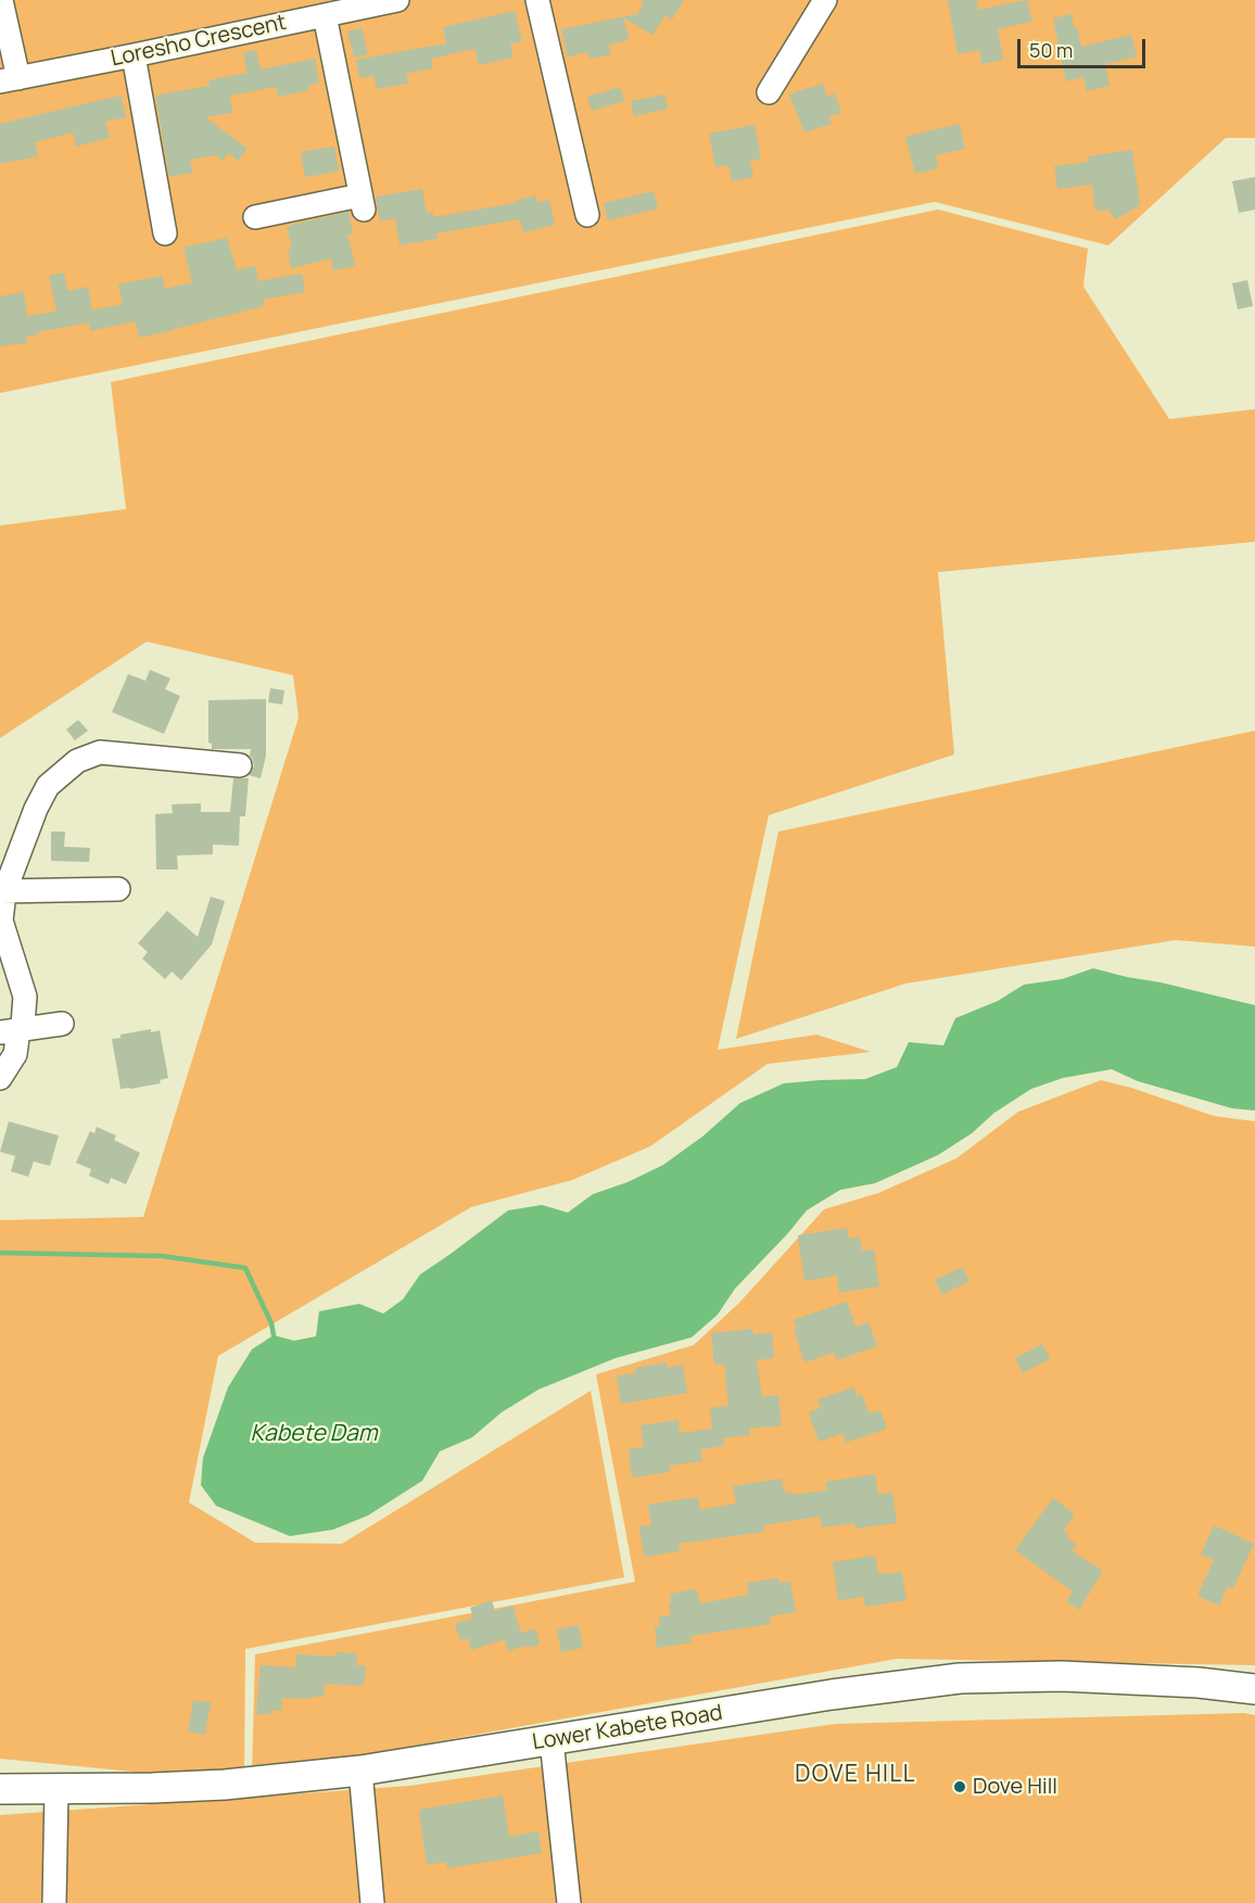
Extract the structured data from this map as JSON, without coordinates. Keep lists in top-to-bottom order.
{
  "streets": {
    "main road": ["Lower Kabete Road"],
    "street": ["Loresho Crescent"]
  },
  "districts": ["DOVE HILL"],
  "water": ["Kabete Dam"],
  "places": ["Dove Hill"],
  "scale_bar": "50 m"
}
